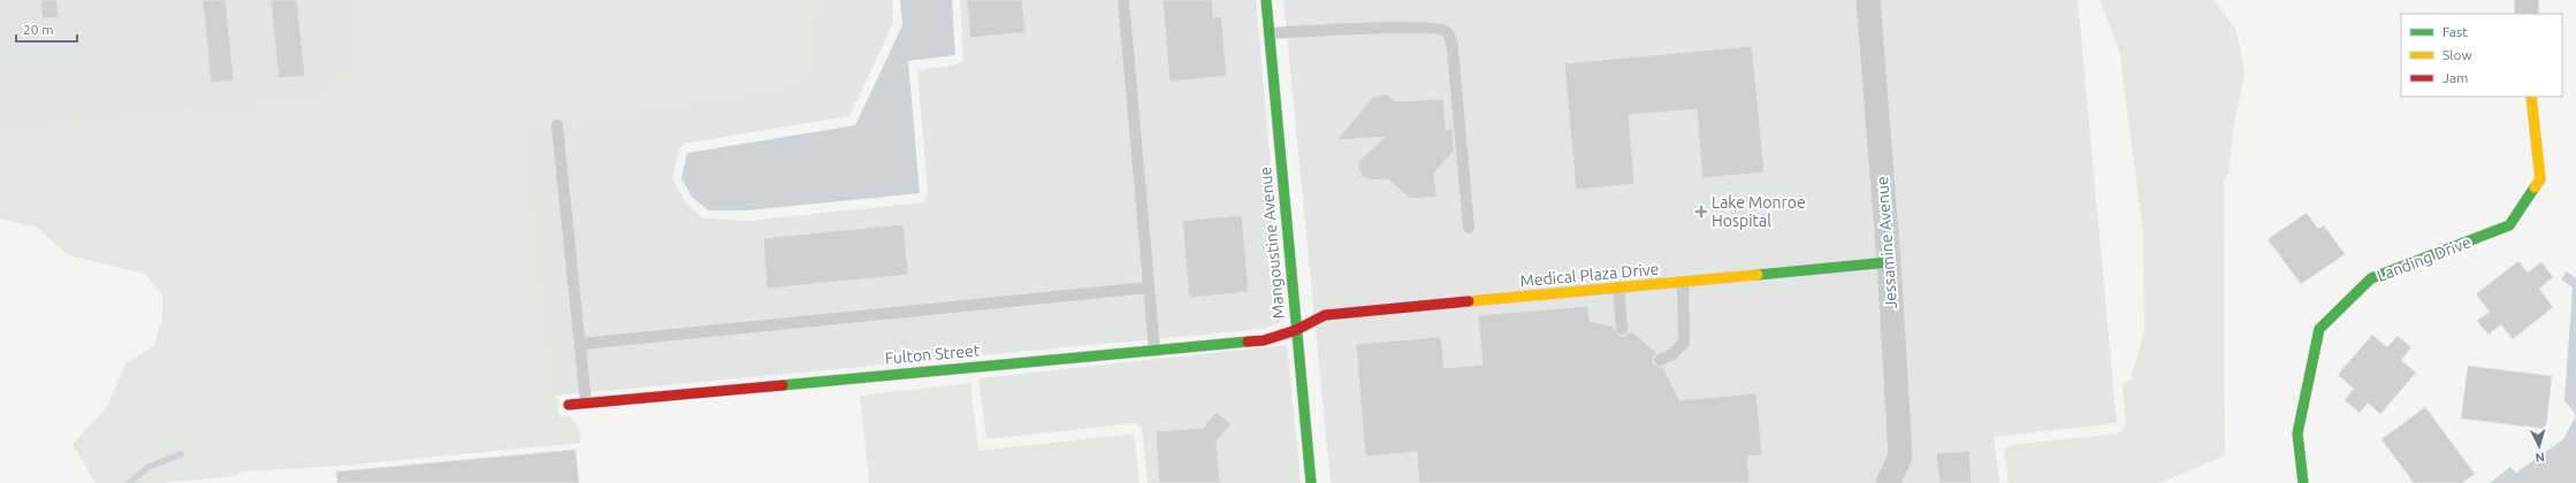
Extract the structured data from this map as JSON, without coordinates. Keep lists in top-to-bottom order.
{
  "streets": {
    "street": [
      "Mangoustine Avenue",
      "Jessamine Avenue",
      "Landing Drive",
      "Medical Plaza Drive",
      "Fulton Street"
    ]
  },
  "crossings": [
    ["Mangoustine Avenue", "Medical Plaza Drive"],
    ["Mangoustine Avenue", "Fulton Street"],
    ["Jessamine Avenue", "Medical Plaza Drive"],
    ["Medical Plaza Drive", "Fulton Street"]
  ],
  "places": {
    "health": ["Lake Monroe Hospital"]
  },
  "legend": ["Fast", "Slow", "Jam"],
  "scale_bar": "20 m",
  "north": "bottom"
}
